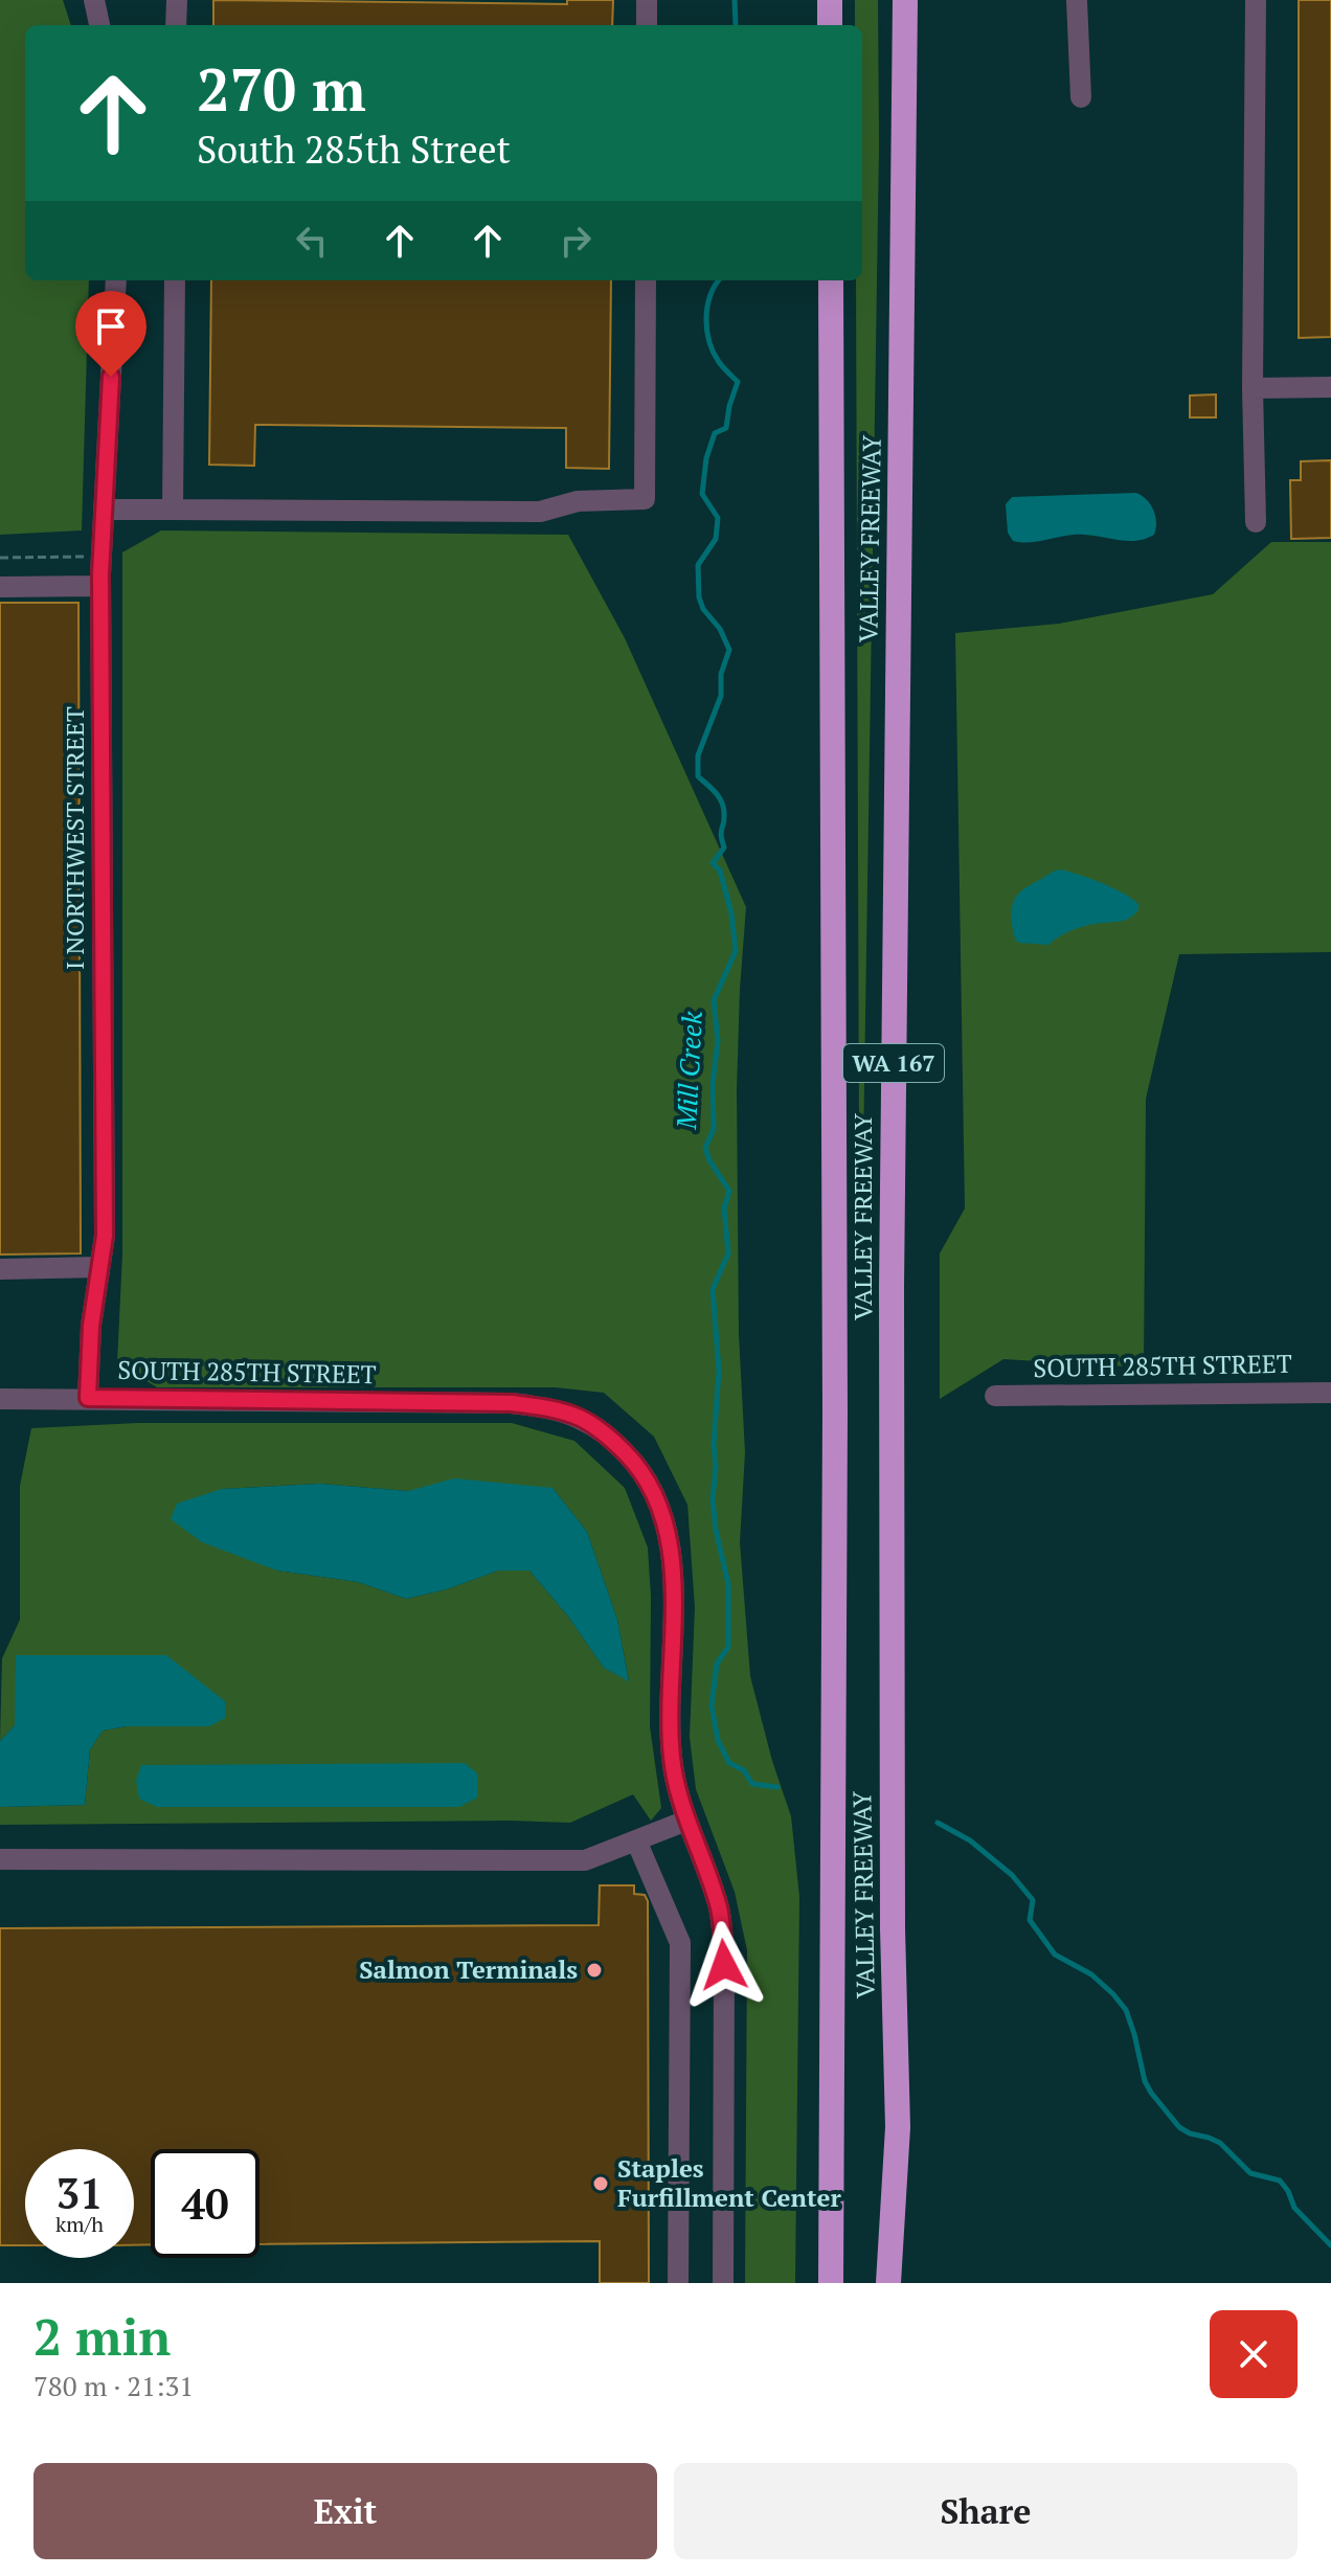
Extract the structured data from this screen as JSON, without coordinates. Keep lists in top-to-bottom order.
{
  "streets": {
    "highway": ["VALLEY FREEWAY", "WA 167"],
    "street": ["I NORTHWEST STREET", "SOUTH 285TH STREET"]
  },
  "crossings": [
    ["I NORTHWEST STREET", "SOUTH 285TH STREET"]
  ],
  "water": ["Mill Creek"],
  "places": ["Salmon Terminals", "Staples Furfillment Center"],
  "page": {
    "turn": ["270 m", "South 285th Street"],
    "speed": "31 km/h",
    "limit": "40",
    "heading": ["2 min", "780 m · 21:31"],
    "buttons": ["Exit", "Share"]
  }
}
